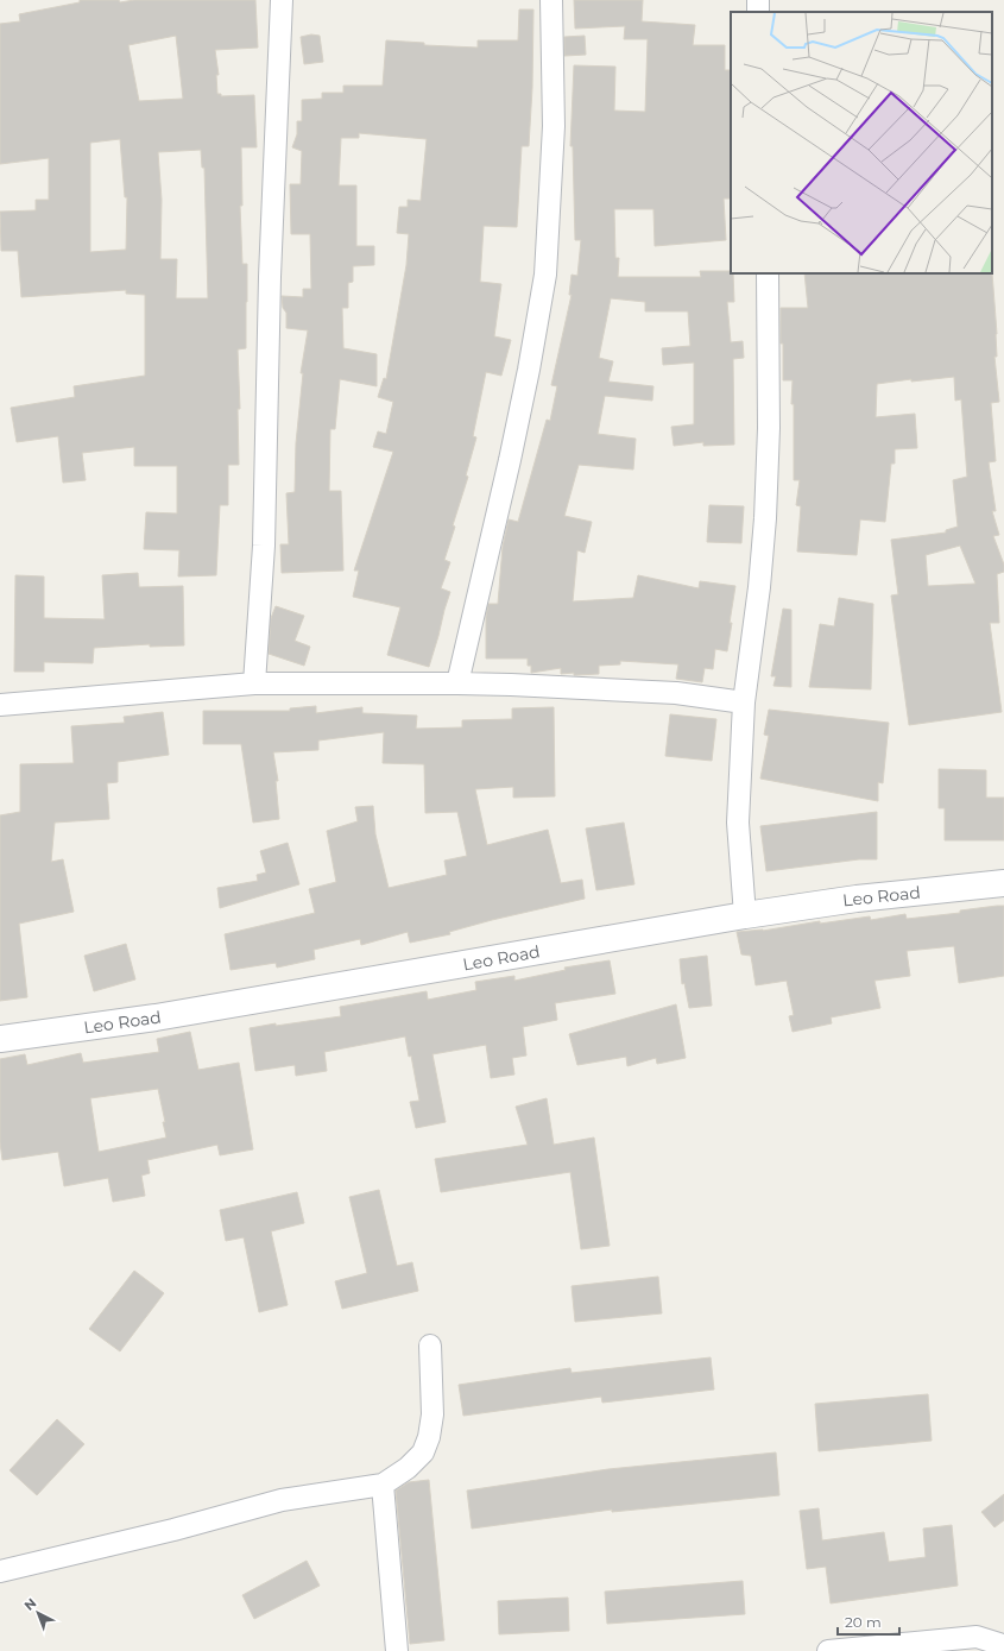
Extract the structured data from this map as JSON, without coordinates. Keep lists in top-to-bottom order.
{
  "streets": {
    "street": ["Leo Road"]
  },
  "scale_bar": "20 m",
  "north": "top left"
}
